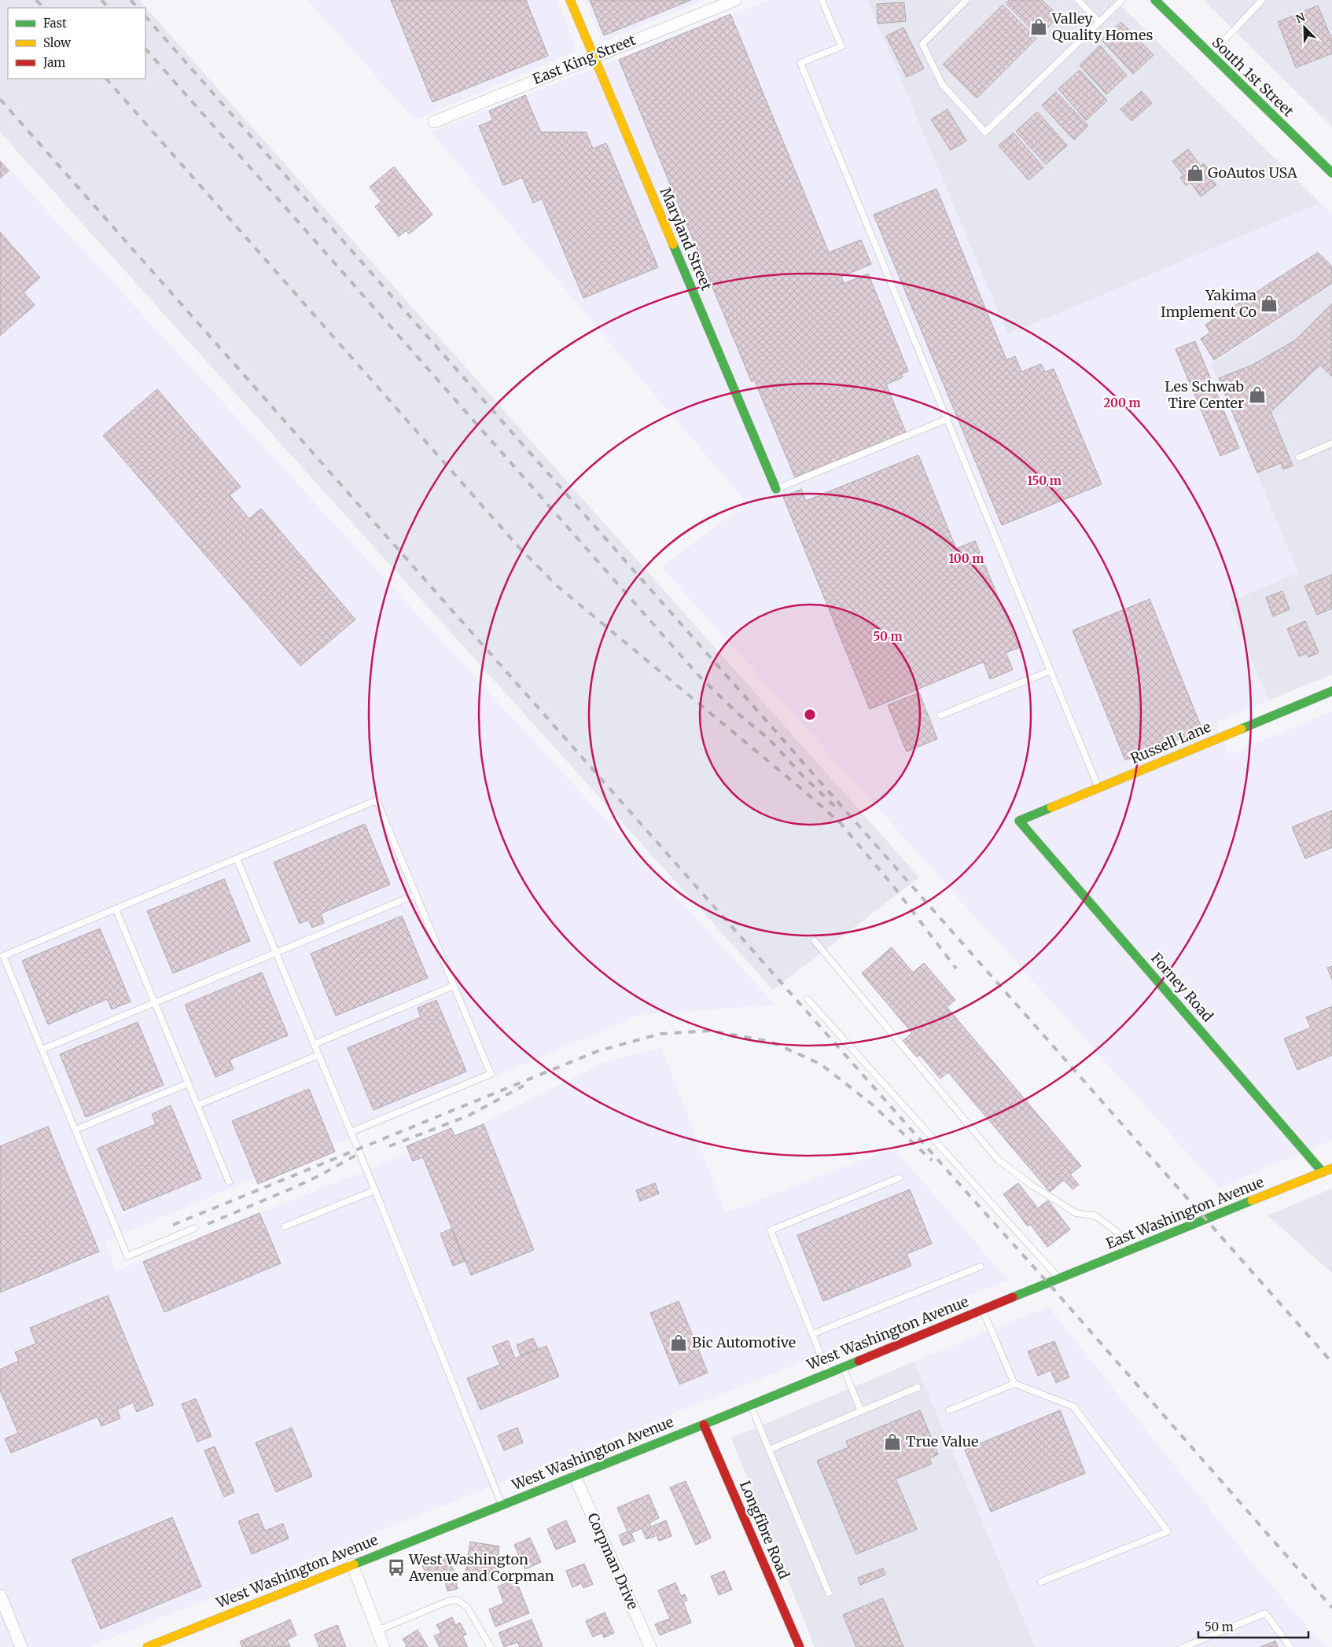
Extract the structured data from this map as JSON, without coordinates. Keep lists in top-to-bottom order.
{
  "streets": {
    "street": [
      "East King Street",
      "South 1st Street",
      "Maryland Street",
      "Russell Lane",
      "Forney Road",
      "East Washington Avenue",
      "West Washington Avenue",
      "Longfibre Road",
      "Corpman Drive"
    ]
  },
  "crossings": [
    ["East King Street", "Maryland Street"],
    ["Russell Lane", "Forney Road"],
    ["Forney Road", "East Washington Avenue"],
    ["East Washington Avenue", "West Washington Avenue"],
    ["West Washington Avenue", "Longfibre Road"],
    ["West Washington Avenue", "Corpman Drive"]
  ],
  "places": {
    "shop": [
      "Valley Quality Homes",
      "GoAutos USA",
      "Yakima Implement Co",
      "Les Schwab Tire Center",
      "Bic Automotive",
      "True Value"
    ],
    "bus stop": ["West Washington Avenue and Corpman"]
  },
  "legend": ["Fast", "Slow", "Jam"],
  "scale_bar": "50 m",
  "north": "top left",
  "rings": [
    "200 m",
    "150 m",
    "100 m",
    "50 m"
  ]
}
